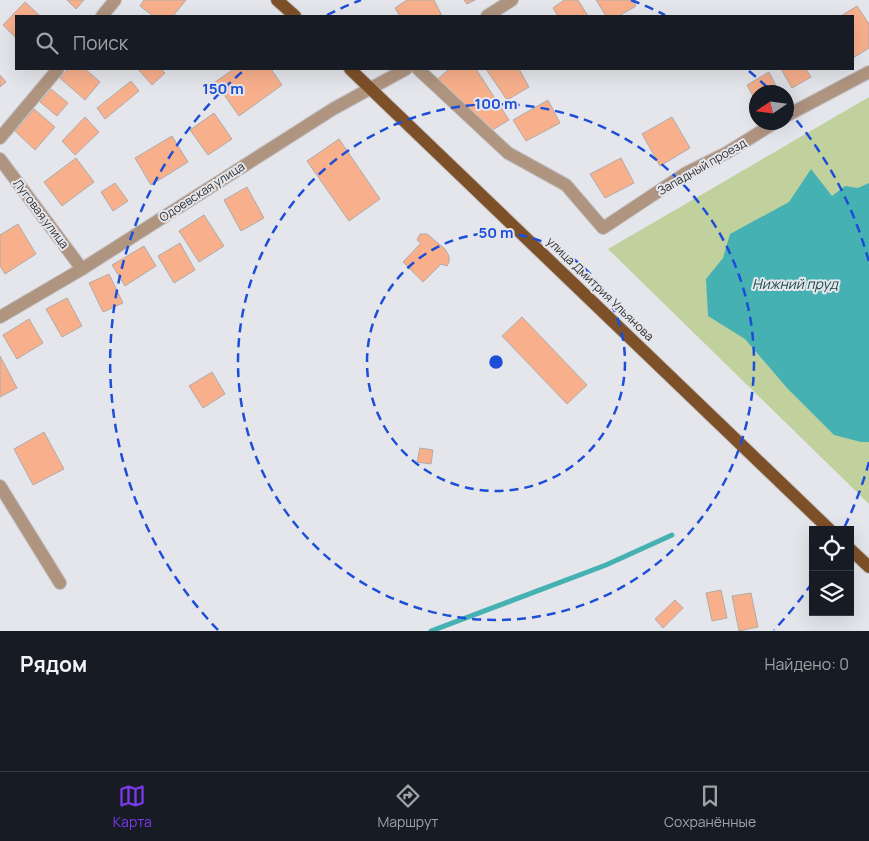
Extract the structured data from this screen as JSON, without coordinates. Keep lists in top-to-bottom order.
{
  "streets": {
    "main road": ["улица Дмитрия Ульянова"],
    "street": ["Западный проезд", "Одоевская улица", "Луговая улица"]
  },
  "crossings": [
    ["Одоевская улица", "Луговая улица"],
    ["Одоевская улица", "улица Дмитрия Ульянова"]
  ],
  "water": ["Нижний пруд"],
  "north": "left",
  "page": {
    "search": "Поиск",
    "heading": ["Рядом", "Найдено: 0"],
    "nav": ["Карта", "Маршрут", "Сохранённые"]
  },
  "rings": ["150 m", "100 m", "50 m"]
}
